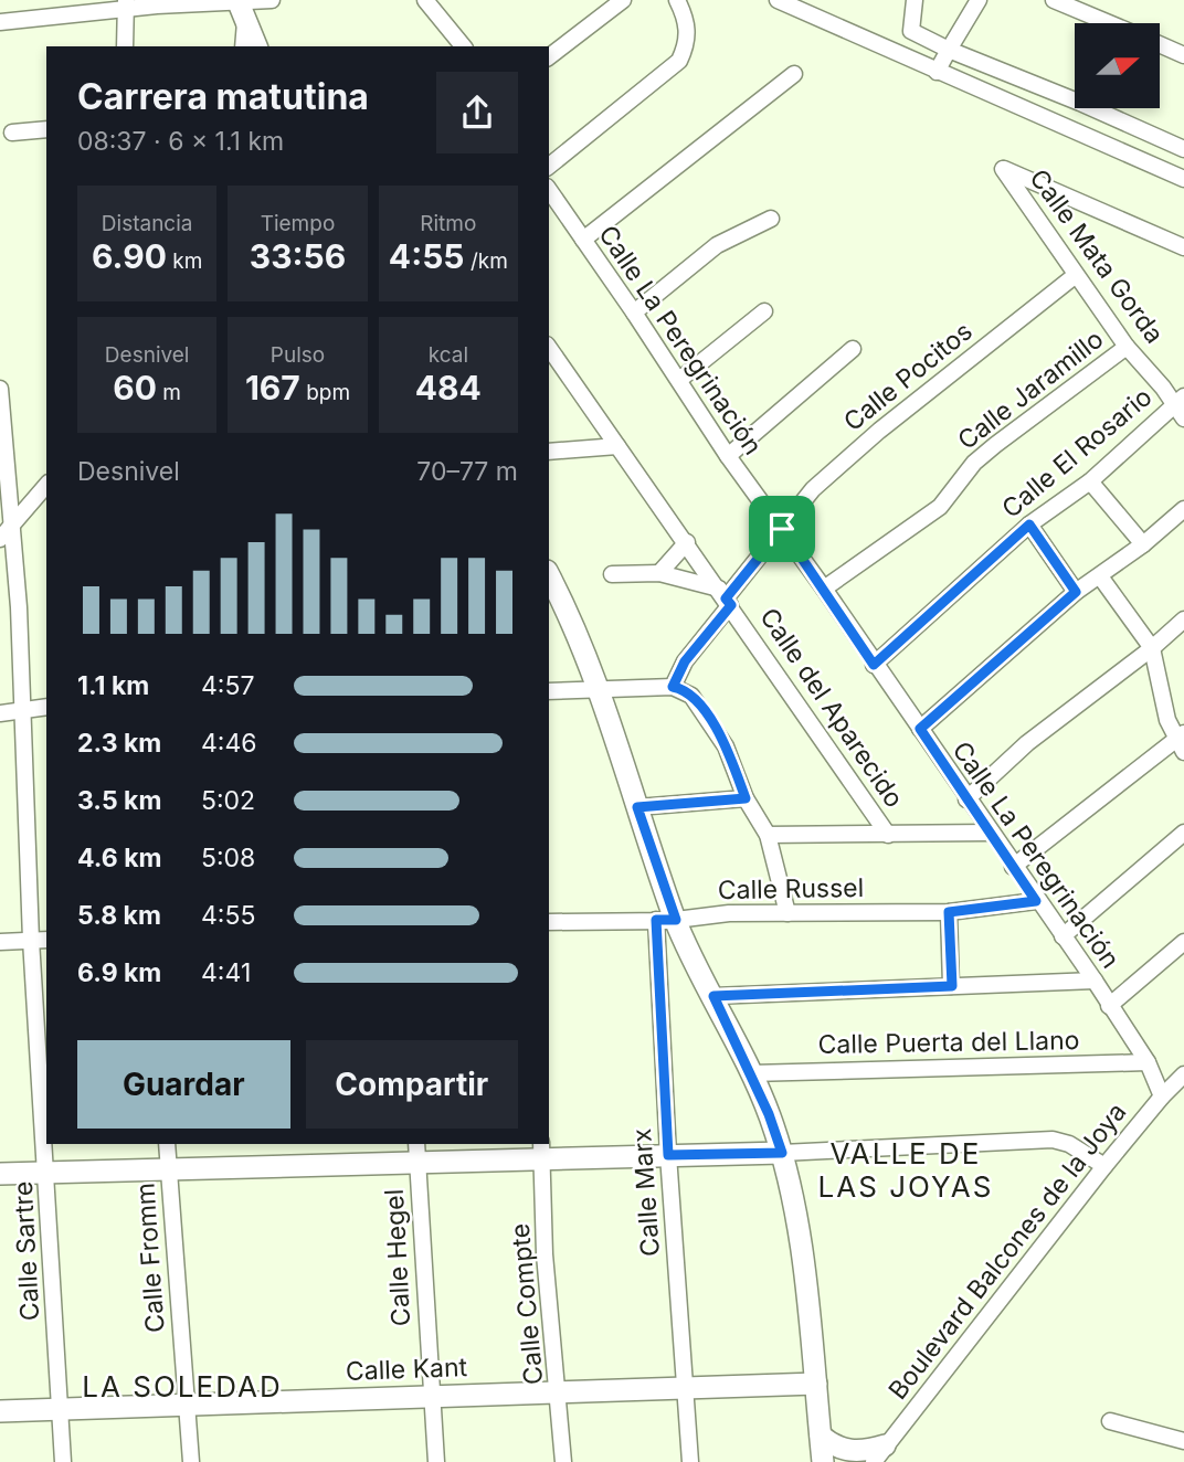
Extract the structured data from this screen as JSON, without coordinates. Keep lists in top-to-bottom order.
{
  "streets": {
    "street": [
      "Calle Mata Gorda",
      "Calle La Peregrinación",
      "Calle Pocitos",
      "Calle Jaramillo",
      "Calle El Rosario",
      "Calle del Aparecido",
      "Calle Russel",
      "Calle Puerta del Llano",
      "Calle Marx",
      "Calle Sartre",
      "Boulevard Balcones de la Joya",
      "Calle Fromm",
      "Calle Hegel",
      "Calle Compte",
      "Calle Kant"
    ]
  },
  "crossings": [
    ["Calle Mata Gorda", "Calle Pocitos"],
    ["Calle Mata Gorda", "Calle Jaramillo"],
    ["Calle Mata Gorda", "Calle El Rosario"],
    ["Calle La Peregrinación", "Calle Pocitos"],
    ["Calle La Peregrinación", "Calle Jaramillo"],
    ["Calle La Peregrinación", "Calle El Rosario"],
    ["Calle La Peregrinación", "Calle Russel"],
    ["Calle La Peregrinación", "Calle Puerta del Llano"],
    ["Calle La Peregrinación", "Boulevard Balcones de la Joya"],
    ["Calle Pocitos", "Calle del Aparecido"],
    ["Calle Russel", "Calle Marx"],
    ["Calle Marx", "Calle Kant"],
    ["Calle Sartre", "Calle Kant"],
    ["Calle Fromm", "Calle Kant"],
    ["Calle Hegel", "Calle Kant"],
    ["Calle Compte", "Calle Kant"]
  ],
  "districts": ["VALLE DE LAS JOYAS", "LA SOLEDAD"],
  "north": "right",
  "page": {
    "heading": ["Carrera matutina", "08:37 · 6 × 1.1 km"],
    "stats": [
      ["Distancia", "6.90 km"],
      ["Tiempo", "33:56"],
      ["Ritmo", "4:55 /km"],
      ["Desnivel", "60 m"],
      ["Pulso", "167 bpm"],
      ["kcal", "484"]
    ],
    "chart": ["Desnivel", "70–77 m"],
    "list": [
      {
        "name": "1.1 km",
        "note": "4:57"
      },
      {
        "name": "2.3 km",
        "note": "4:46"
      },
      {
        "name": "3.5 km",
        "note": "5:02"
      },
      {
        "name": "4.6 km",
        "note": "5:08"
      },
      {
        "name": "5.8 km",
        "note": "4:55"
      },
      {
        "name": "6.9 km",
        "note": "4:41"
      }
    ],
    "buttons": ["Guardar", "Compartir"]
  }
}
